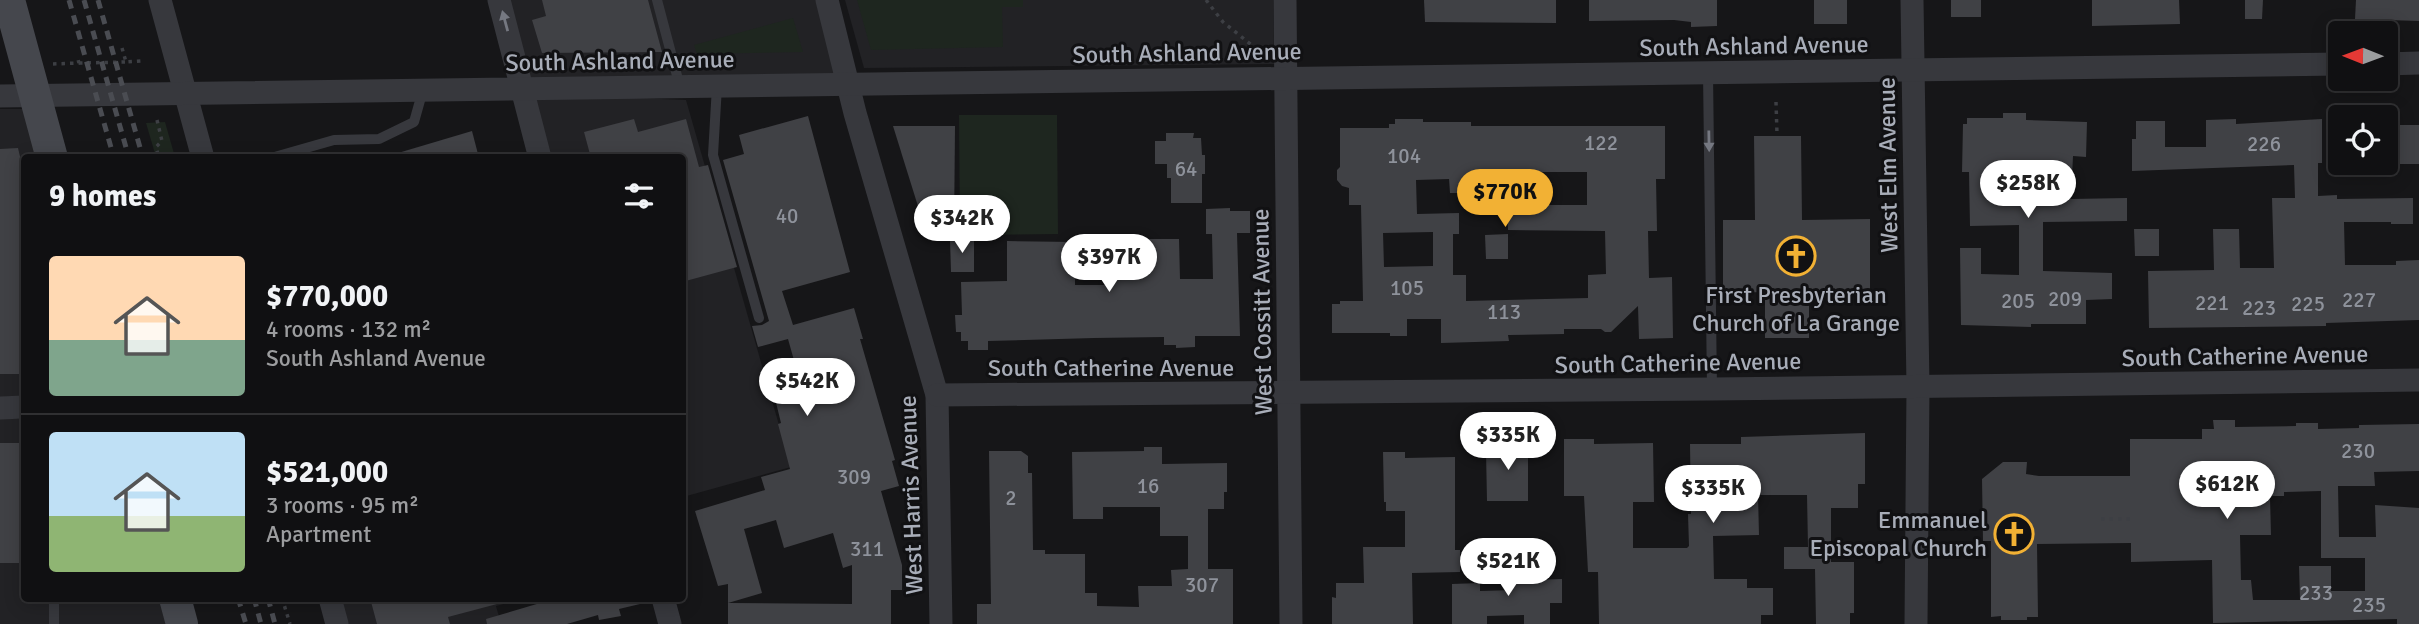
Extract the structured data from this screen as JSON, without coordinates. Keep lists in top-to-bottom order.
{
  "streets": {
    "street": [
      "South Ashland Avenue",
      "West Elm Avenue",
      "West Cossitt Avenue",
      "South Catherine Avenue",
      "West Harris Avenue"
    ]
  },
  "crossings": [
    ["South Ashland Avenue", "West Elm Avenue"],
    ["South Ashland Avenue", "West Cossitt Avenue"],
    ["South Ashland Avenue", "West Harris Avenue"],
    ["West Elm Avenue", "South Catherine Avenue"],
    ["West Cossitt Avenue", "South Catherine Avenue"],
    ["South Catherine Avenue", "West Harris Avenue"]
  ],
  "places": {
    "church": ["First Presbyterian Church of La Grange", "Emmanuel Episcopal Church"]
  },
  "house_numbers": [
    "122",
    "226",
    "104",
    "64",
    "40",
    "105",
    "209",
    "227",
    "205",
    "221",
    "225",
    "223",
    "113",
    "230",
    "309",
    "16",
    "2",
    "311",
    "307",
    "233",
    "235"
  ],
  "north": "left",
  "page": {
    "heading": "9 homes",
    "price": [
      "$258K",
      "$770K",
      "$342K",
      "$397K",
      "$542K",
      "$335K",
      "$612K",
      "$335K",
      "$521K"
    ],
    "list": [
      {
        "name": "$770,000",
        "note": "4 rooms · 132 m² · South Ashland Avenue"
      },
      {
        "name": "$521,000",
        "note": "3 rooms · 95 m² · Apartment"
      }
    ]
  }
}
